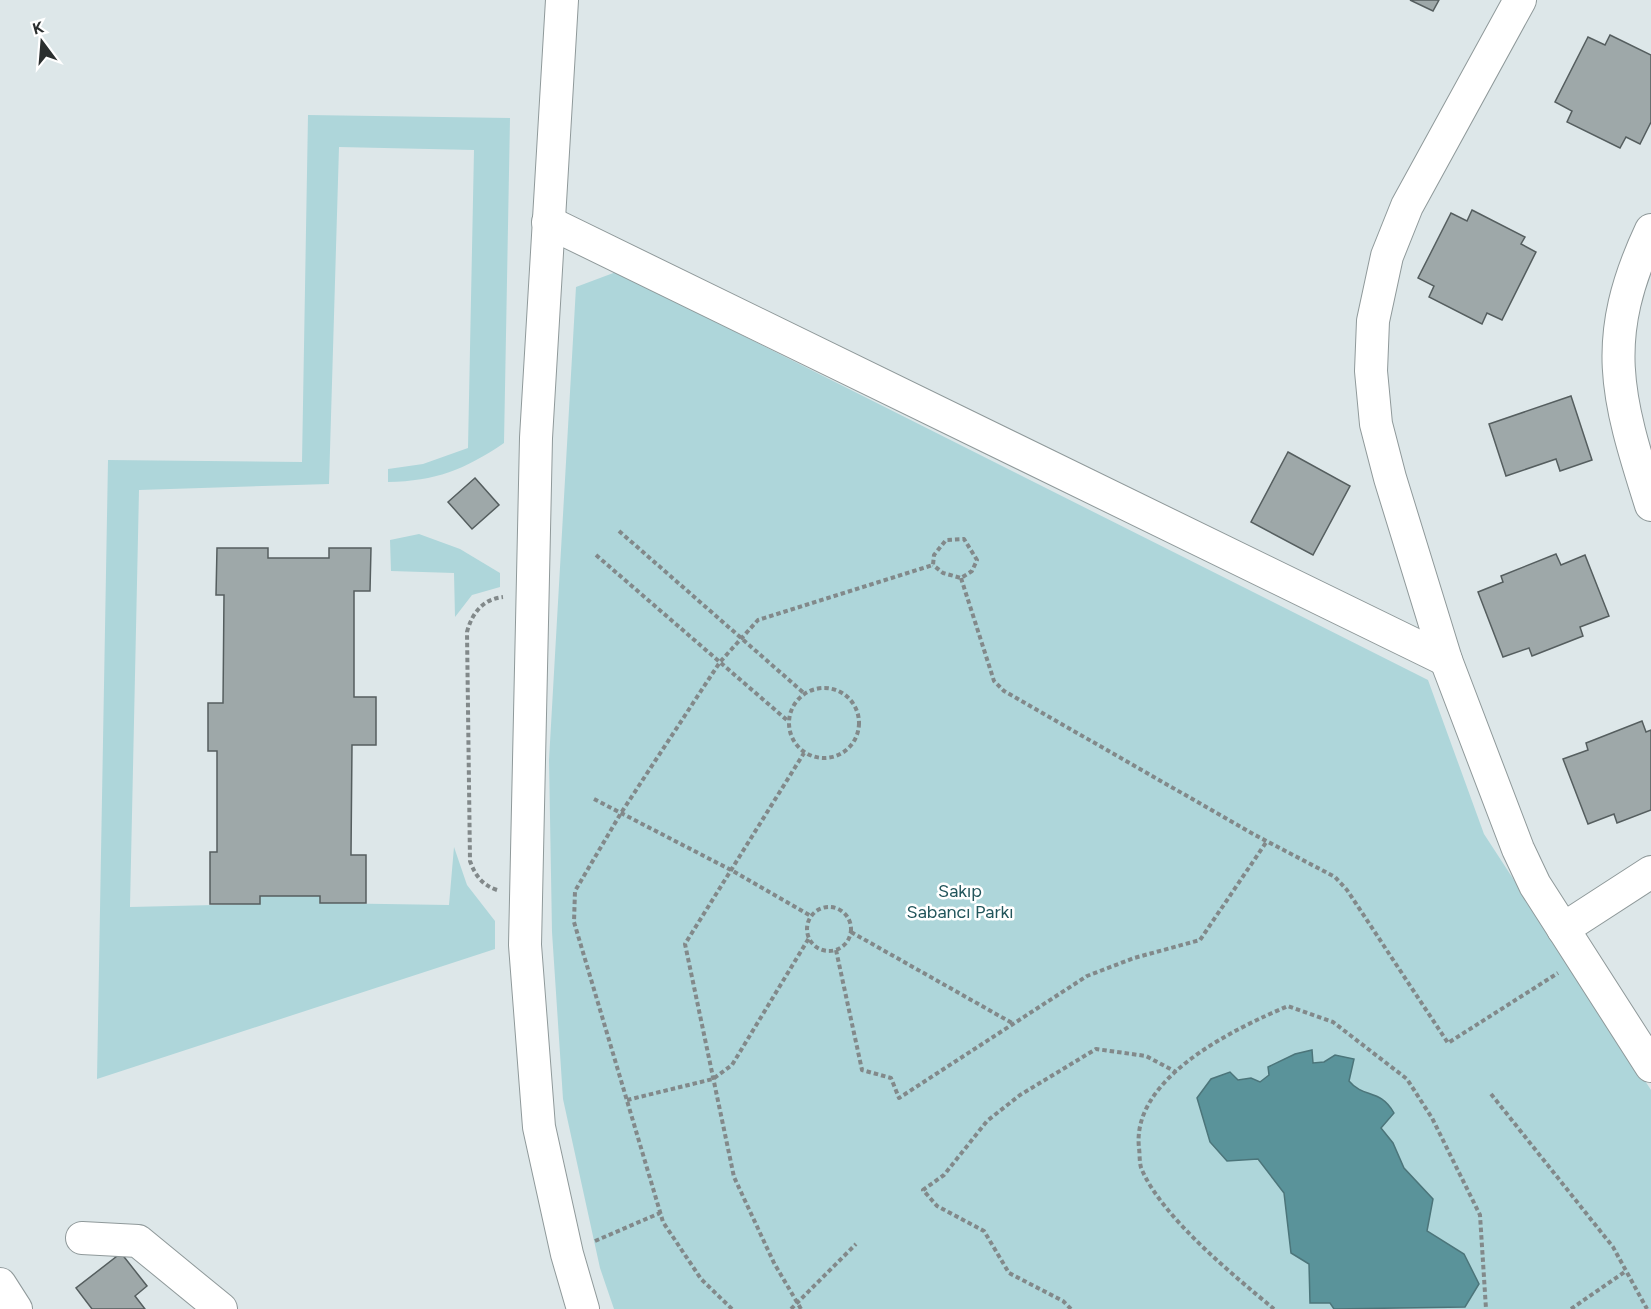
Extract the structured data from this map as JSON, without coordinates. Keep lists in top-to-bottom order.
{
  "parks": ["Sakıp Sabancı Parkı"],
  "north": "top"
}
